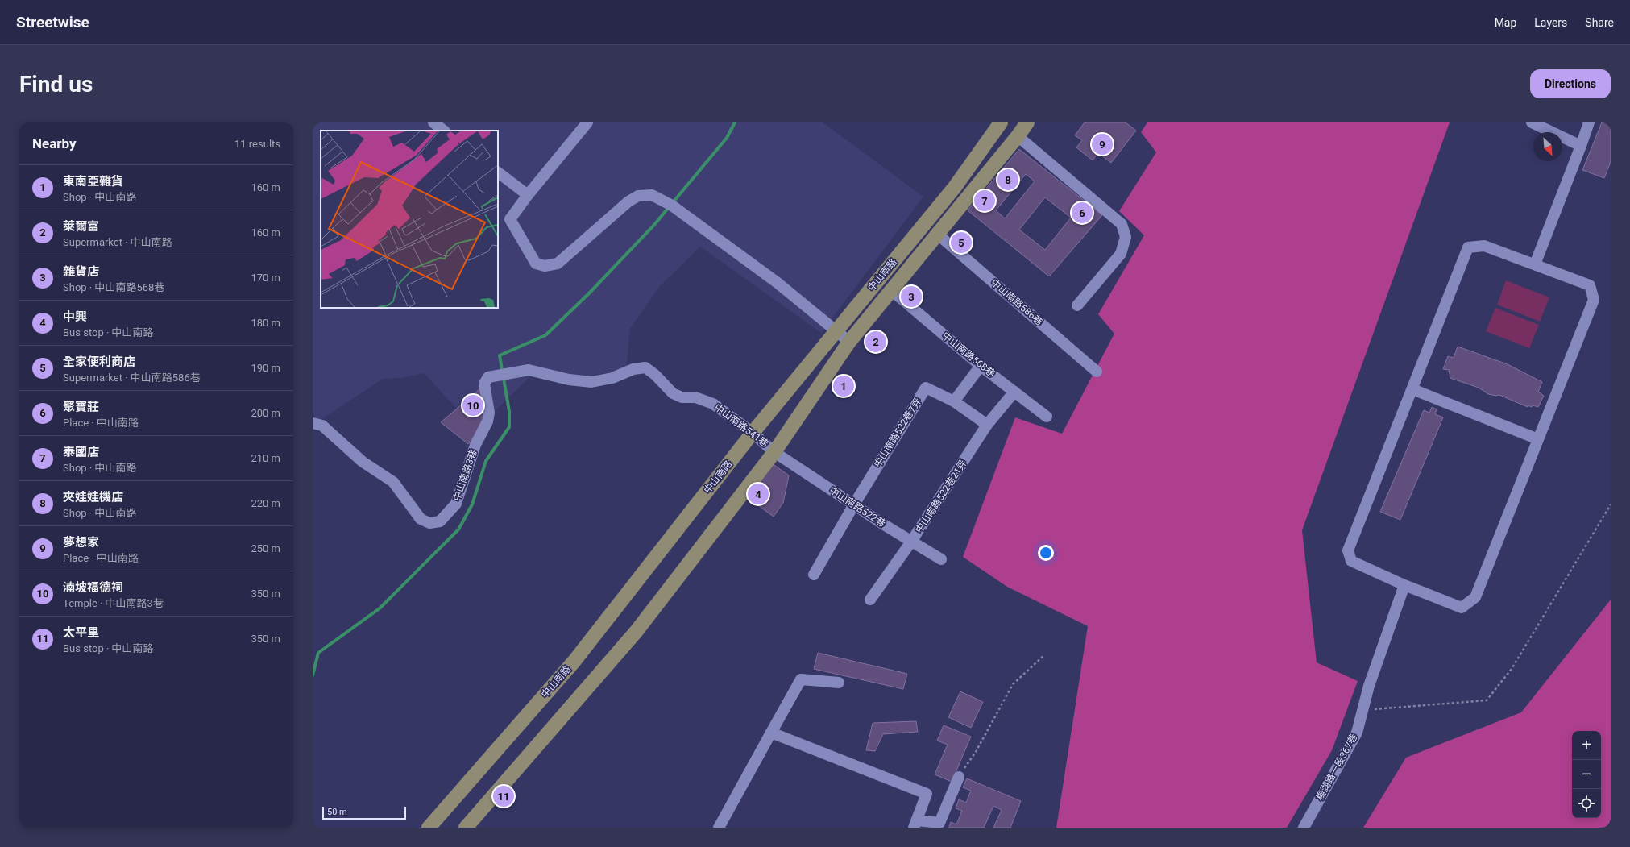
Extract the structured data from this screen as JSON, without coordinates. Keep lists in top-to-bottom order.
{
  "streets": {
    "main road": ["中山南路"],
    "street": [
      "中山南路586巷",
      "中山南路568巷",
      "中山南路541巷",
      "中山南路522巷7弄",
      "中山南路3巷",
      "中山南路522巷21弄",
      "中山南路522巷",
      "楊湖路一段367巷"
    ]
  },
  "crossings": [
    ["中山南路", "中山南路586巷"],
    ["中山南路", "中山南路568巷"],
    ["中山南路", "中山南路541巷"],
    ["中山南路", "中山南路522巷"],
    ["中山南路568巷", "中山南路522巷21弄"],
    ["中山南路541巷", "中山南路3巷"],
    ["中山南路541巷", "中山南路522巷"],
    ["中山南路522巷7弄", "中山南路522巷"],
    ["中山南路522巷21弄", "中山南路522巷"]
  ],
  "scale_bar": "50 m",
  "north": "bottom right",
  "page": {
    "header": "Streetwise",
    "nav": ["Map", "Layers", "Share"],
    "buttons": "Directions",
    "title": "Find us",
    "heading": ["Nearby", "11 results"],
    "pins": [
      "9",
      "8",
      "7",
      "6",
      "5",
      "3",
      "2",
      "1",
      "10",
      "4",
      "11"
    ],
    "list": [
      {
        "mark": "1",
        "name": "東南亞雜貨",
        "note": "Shop · 中山南路",
        "value": "160 m"
      },
      {
        "mark": "2",
        "name": "萊爾富",
        "note": "Supermarket · 中山南路",
        "value": "160 m"
      },
      {
        "mark": "3",
        "name": "雜貨店",
        "note": "Shop · 中山南路568巷",
        "value": "170 m"
      },
      {
        "mark": "4",
        "name": "中興",
        "note": "Bus stop · 中山南路",
        "value": "180 m"
      },
      {
        "mark": "5",
        "name": "全家便利商店",
        "note": "Supermarket · 中山南路586巷",
        "value": "190 m"
      },
      {
        "mark": "6",
        "name": "聚寶莊",
        "note": "Place · 中山南路",
        "value": "200 m"
      },
      {
        "mark": "7",
        "name": "泰國店",
        "note": "Shop · 中山南路",
        "value": "210 m"
      },
      {
        "mark": "8",
        "name": "夾娃娃機店",
        "note": "Shop · 中山南路",
        "value": "220 m"
      },
      {
        "mark": "9",
        "name": "夢想家",
        "note": "Place · 中山南路",
        "value": "250 m"
      },
      {
        "mark": "10",
        "name": "湳坡福德祠",
        "note": "Temple · 中山南路3巷",
        "value": "350 m"
      },
      {
        "mark": "11",
        "name": "太平里",
        "note": "Bus stop · 中山南路",
        "value": "350 m"
      }
    ],
    "map_buttons": ["+", "−"],
    "scale": "50 m"
  }
}
